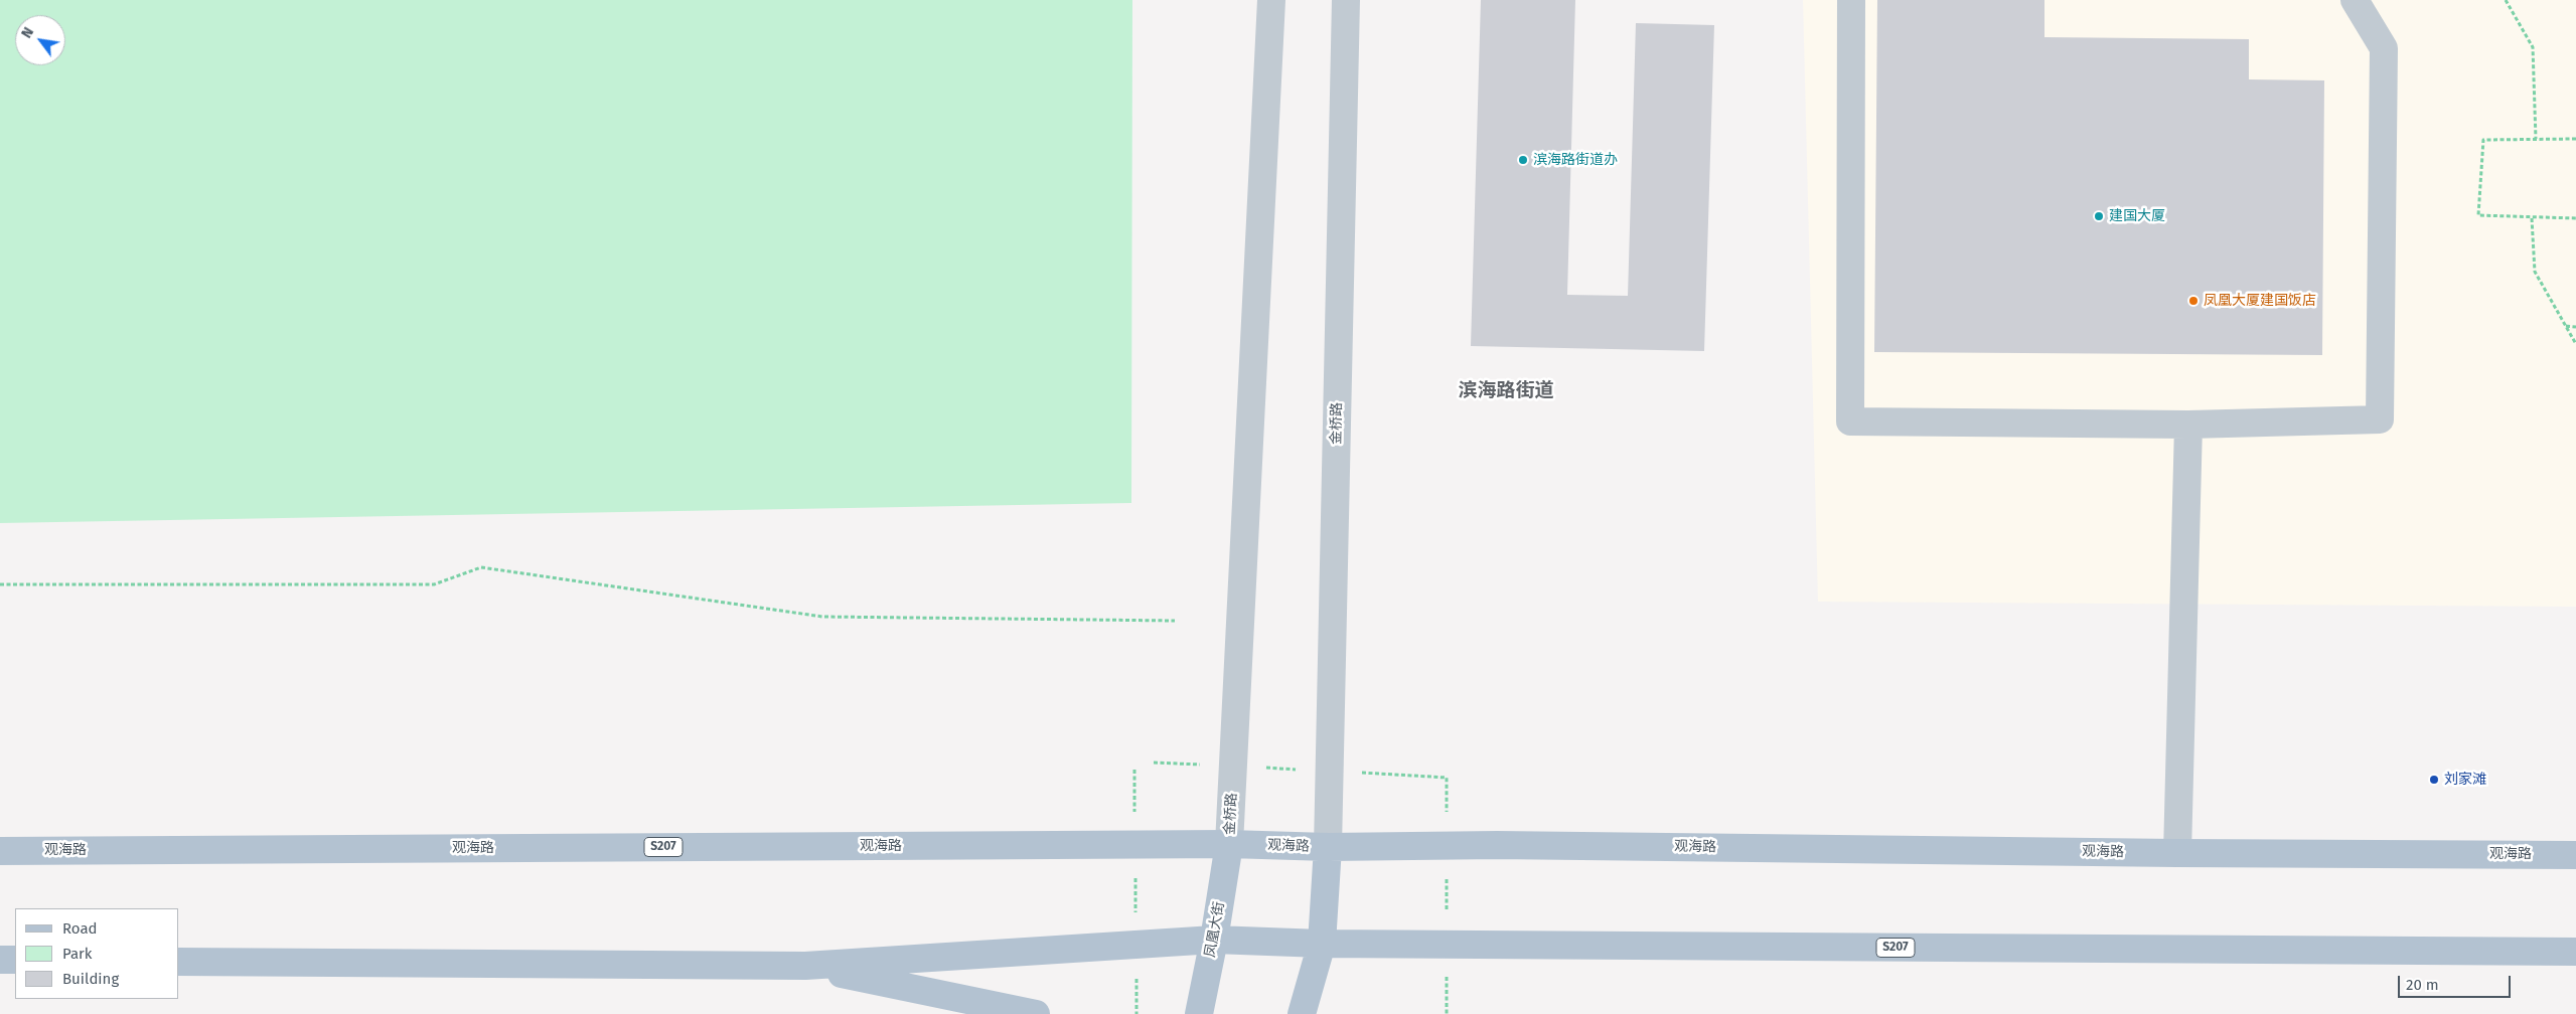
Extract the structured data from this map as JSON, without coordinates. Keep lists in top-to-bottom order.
{
  "streets": {
    "main road": ["观海路", "S207", "凤凰大街"],
    "street": ["金桥路"]
  },
  "crossings": [
    ["金桥路", "观海路"],
    ["金桥路", "凤凰大街"],
    ["观海路", "凤凰大街"],
    ["S207", "凤凰大街"]
  ],
  "districts": ["滨海路街道"],
  "places": [
    "滨海路街道办",
    "建国大厦",
    "凤凰大厦建国饭店",
    "刘家滩"
  ],
  "legend": ["Road", "Park", "Building"],
  "scale_bar": "20 m",
  "north": "top left"
}
